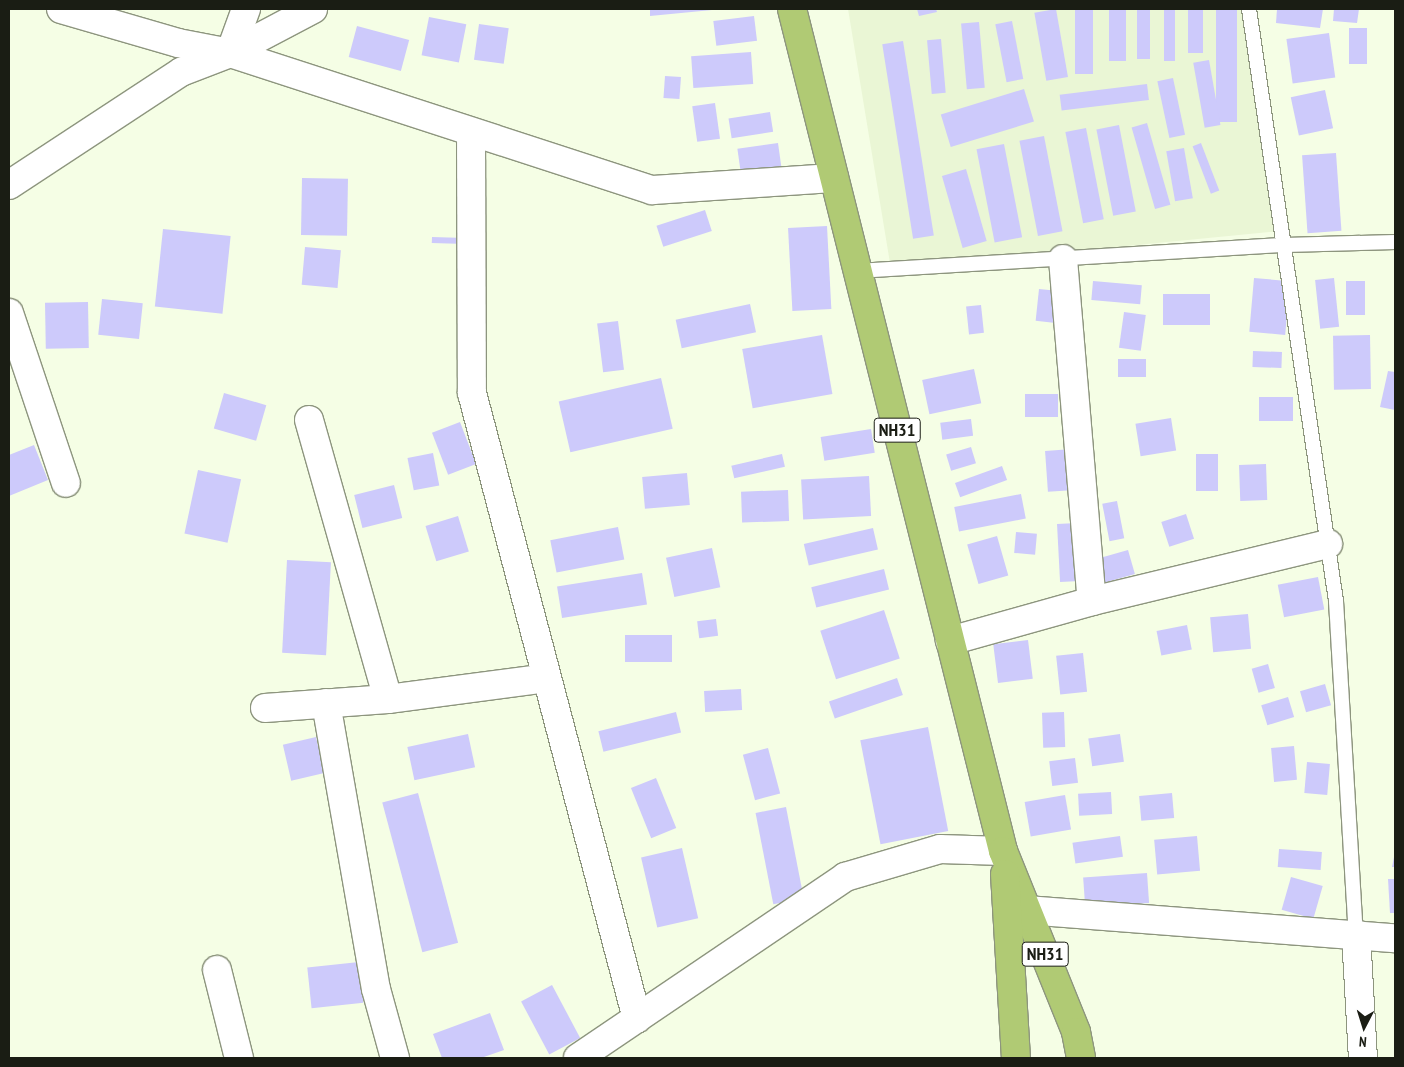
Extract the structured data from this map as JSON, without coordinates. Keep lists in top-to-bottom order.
{
  "streets": {
    "highway": ["NH31"]
  },
  "north": "bottom"
}
